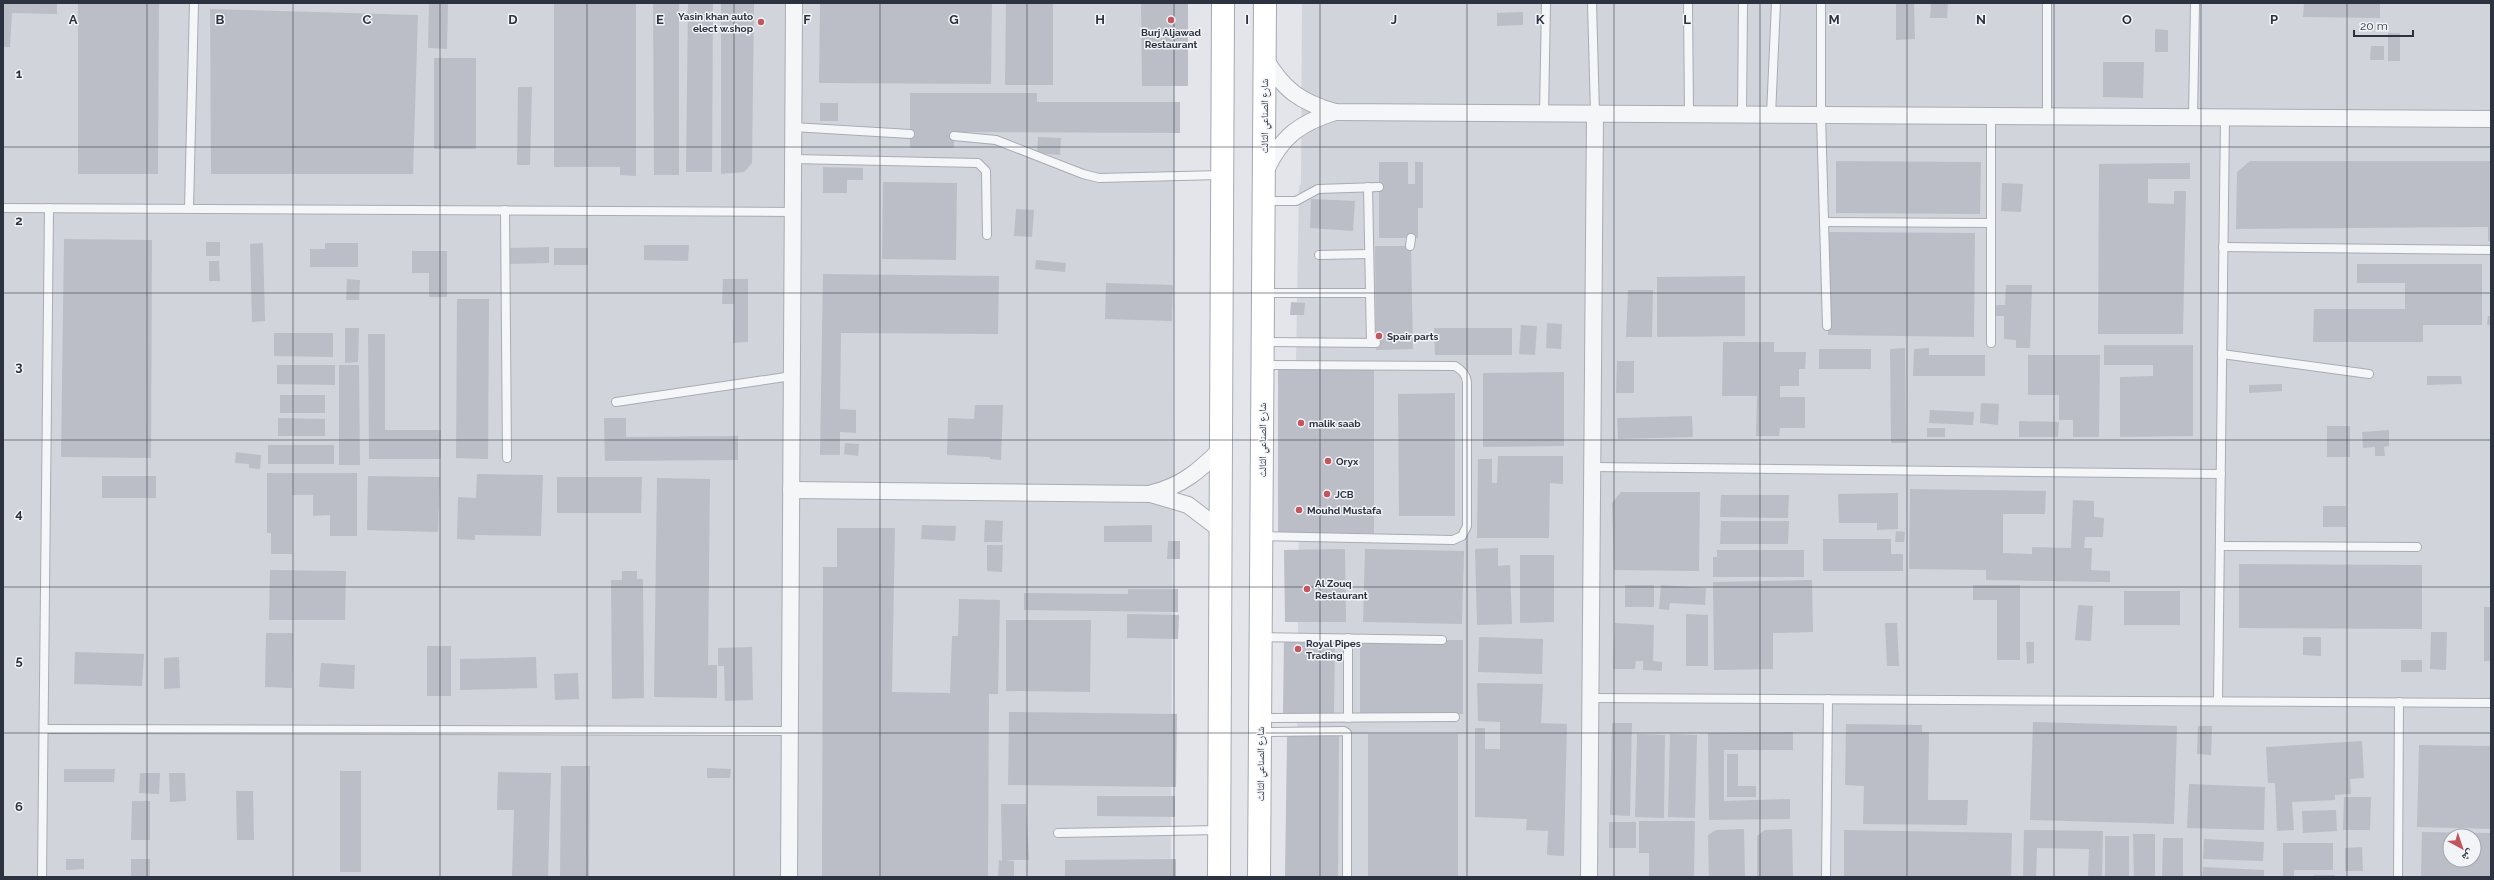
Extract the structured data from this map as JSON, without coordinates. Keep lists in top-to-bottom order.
{
  "streets": {
    "main road": ["شارع الصناعي الثالث"]
  },
  "places": [
    "Burj Aljawad Restaurant",
    "Yasin khan auto elect w.shop",
    "Spair parts",
    "malik saab",
    "Oryx",
    "JCB",
    "Mouhd Mustafa",
    "Al Zouq Restaurant",
    "Royal Pipes Trading"
  ],
  "scale_bar": "20 m",
  "north": "bottom right",
  "grid": {
    "columns": [
      "A",
      "B",
      "C",
      "D",
      "E",
      "F",
      "G",
      "H",
      "I",
      "J",
      "K",
      "L",
      "M",
      "N",
      "O",
      "P"
    ],
    "rows": [
      "1",
      "2",
      "3",
      "4",
      "5",
      "6"
    ]
  }
}
